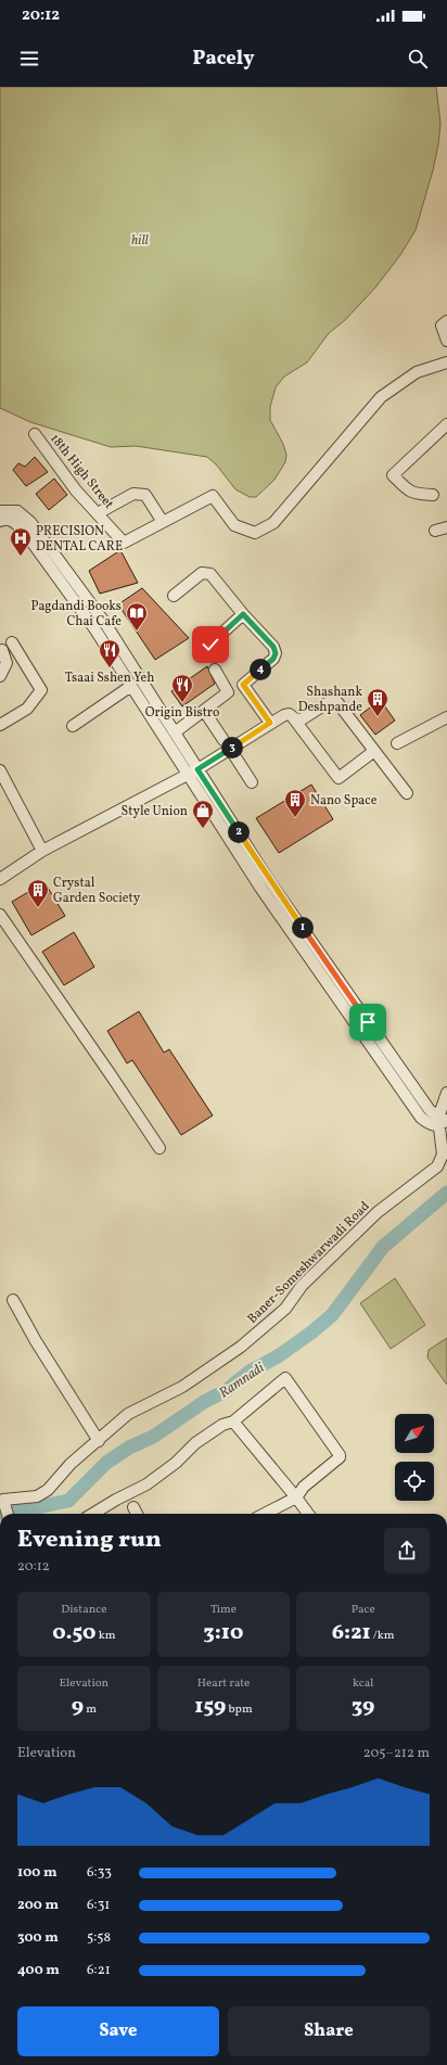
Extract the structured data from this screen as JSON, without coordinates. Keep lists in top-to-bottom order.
{
  "streets": {
    "street": ["18th High Street", "Baner-Someshwarwadi Road"]
  },
  "water": ["Ramnadi"],
  "parks": ["hill"],
  "places": {
    "hospital": ["PRECISION DENTAL CARE"],
    "library": ["Pagdandi Books Chai Cafe"],
    "restaurant": ["Tsaai Sshen Yeh", "Origin Bistro"],
    "building": ["Shashank Deshpande", "Nano Space", "Crystal Garden Society"],
    "shop": ["Style Union"]
  },
  "north": "top right",
  "page": {
    "status": "20:12",
    "header": "Pacely",
    "pins": [
      "4",
      "3",
      "2",
      "1"
    ],
    "heading": ["Evening run", "20:12"],
    "stats": [
      ["Distance", "0.50 km"],
      ["Time", "3:10"],
      ["Pace", "6:21 /km"],
      ["Elevation", "9 m"],
      ["Heart rate", "159 bpm"],
      ["kcal", "39"]
    ],
    "chart": ["Elevation", "205–212 m"],
    "list": [
      {
        "name": "100 m",
        "note": "6:33"
      },
      {
        "name": "200 m",
        "note": "6:31"
      },
      {
        "name": "300 m",
        "note": "5:58"
      },
      {
        "name": "400 m",
        "note": "6:21"
      }
    ],
    "buttons": ["Save", "Share"]
  }
}
